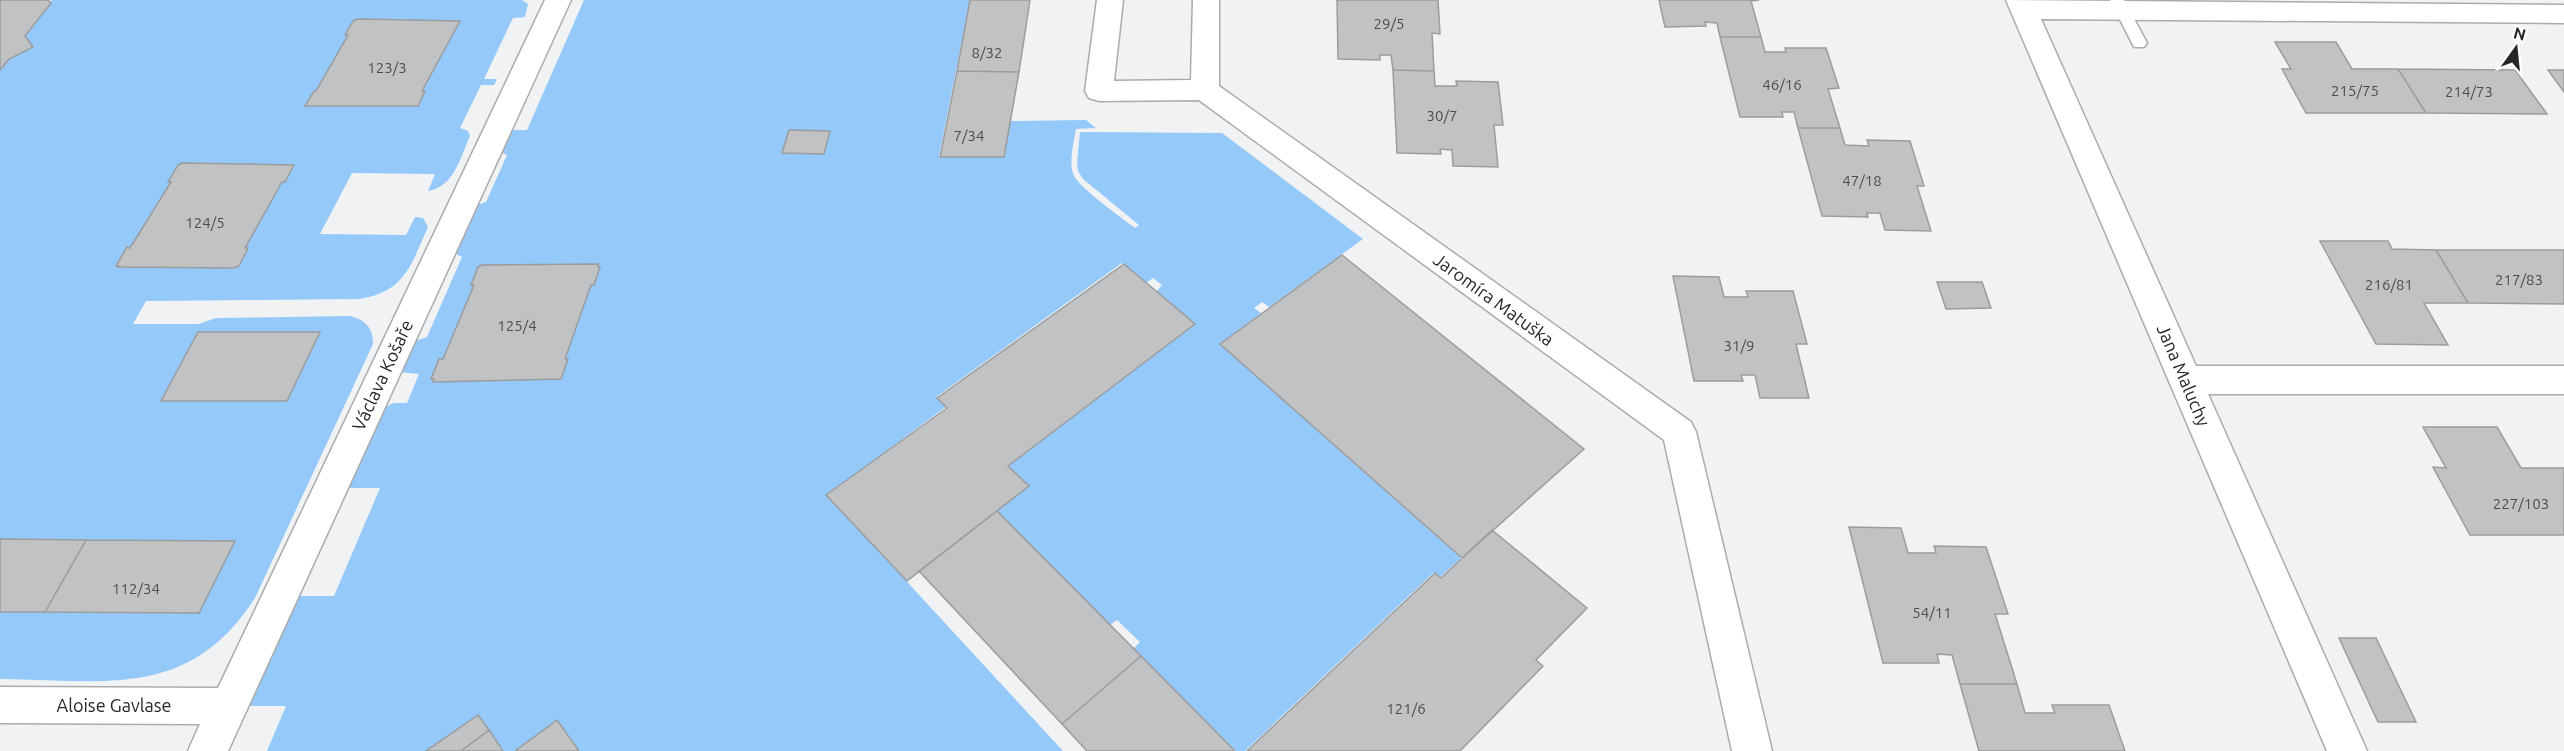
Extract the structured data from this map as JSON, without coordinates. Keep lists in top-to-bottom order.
{
  "streets": {
    "street": [
      "Jaromíra Matuška",
      "Václava Košaře",
      "Jana Maluchy",
      "Aloise Gavlase"
    ]
  },
  "crossings": [
    ["Václava Košaře", "Aloise Gavlase"]
  ],
  "house_numbers": [
    "29/5",
    "8/32",
    "123/3",
    "46/16",
    "215/75",
    "214/73",
    "30/7",
    "7/34",
    "47/18",
    "124/5",
    "217/83",
    "216/81",
    "125/4",
    "31/9",
    "227/103",
    "112/34",
    "54/11",
    "121/6"
  ],
  "north": "top"
}
